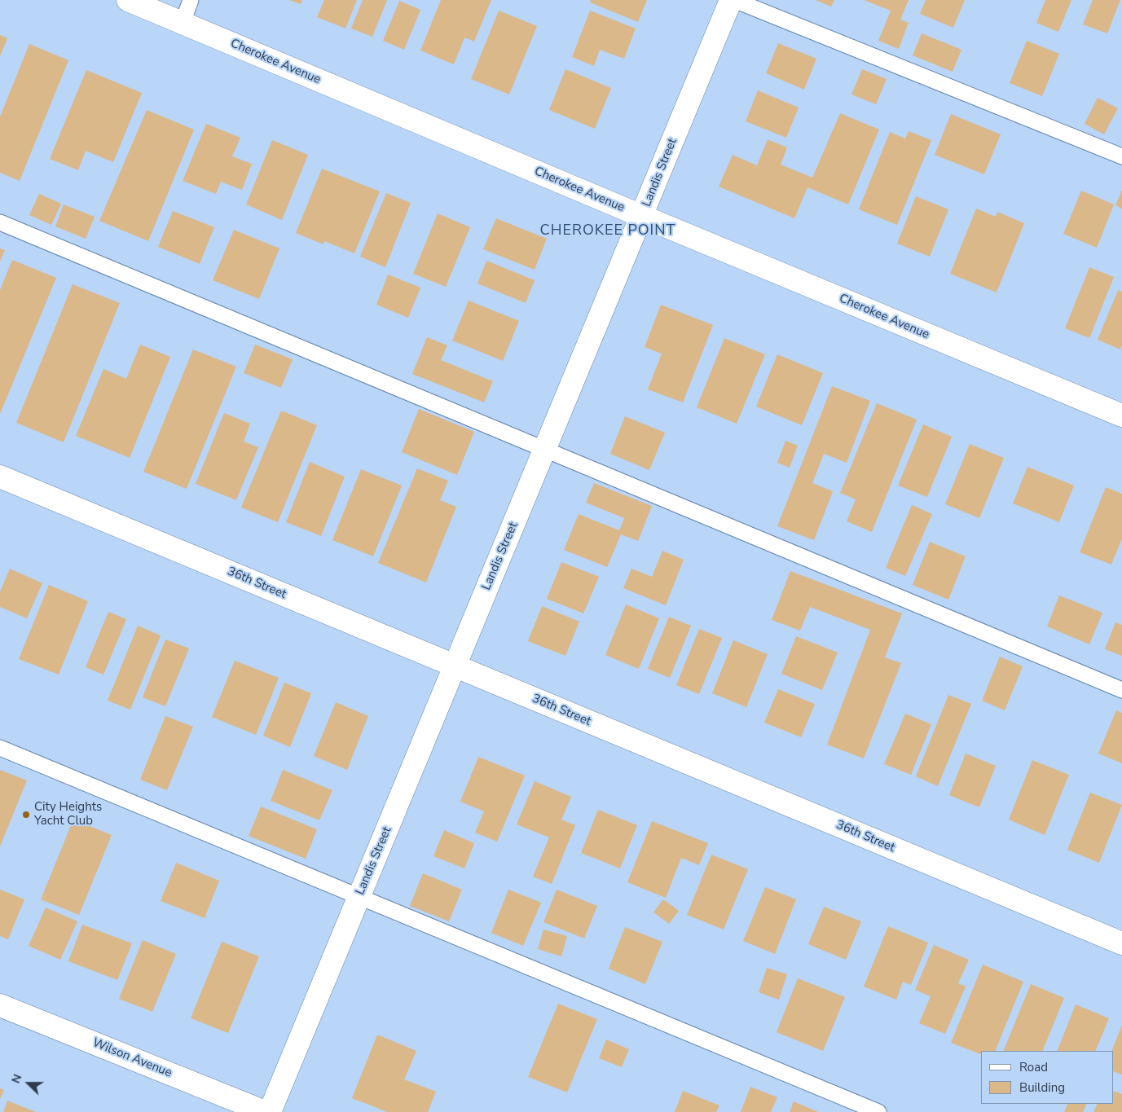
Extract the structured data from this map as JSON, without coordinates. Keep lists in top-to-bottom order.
{
  "streets": {
    "street": [
      "Cherokee Avenue",
      "Landis Street",
      "36th Street",
      "Wilson Avenue"
    ]
  },
  "crossings": [
    ["Cherokee Avenue", "Landis Street"],
    ["Landis Street", "36th Street"]
  ],
  "districts": ["CHEROKEE POINT"],
  "places": ["City Heights Yacht Club"],
  "legend": ["Road", "Building"],
  "north": "left"
}
